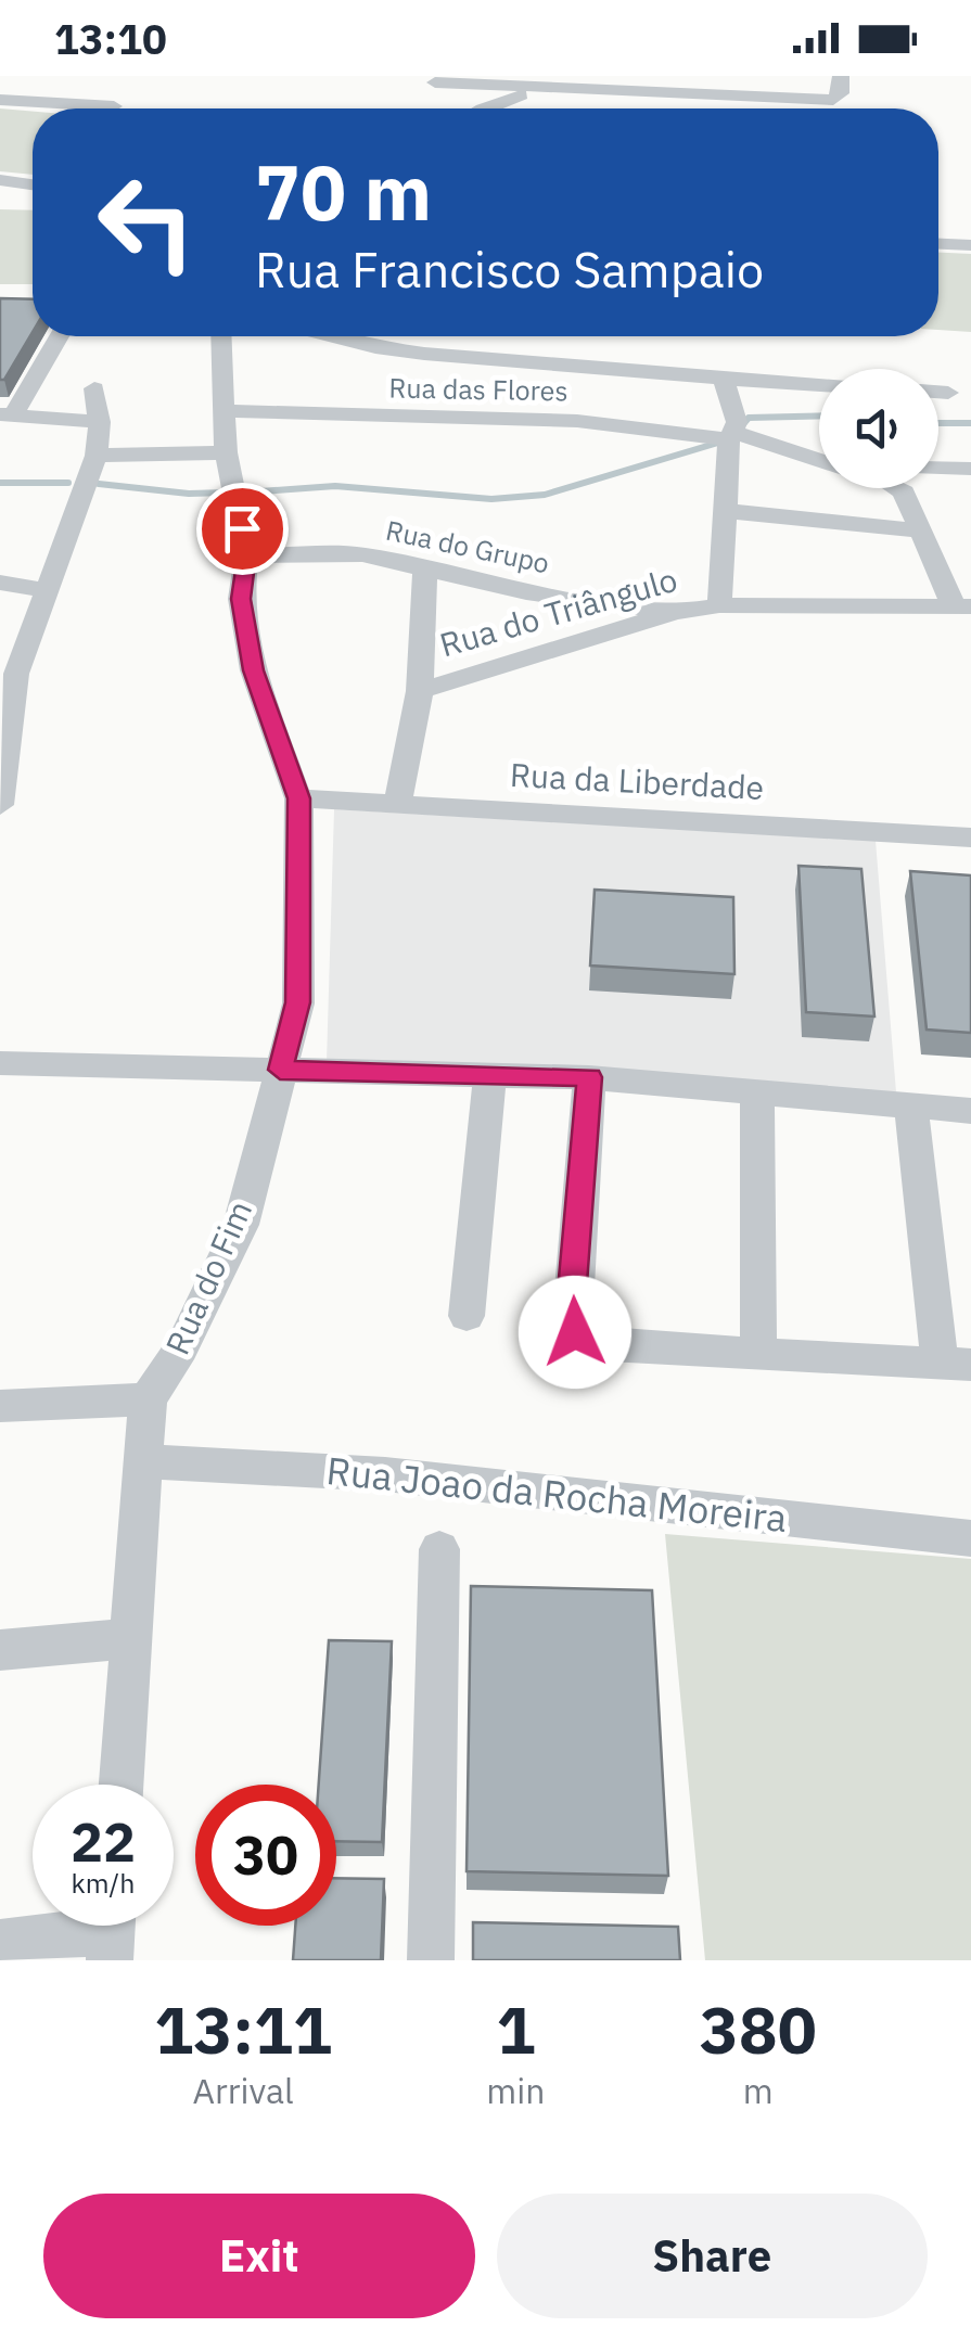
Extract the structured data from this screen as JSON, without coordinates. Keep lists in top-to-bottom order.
{
  "streets": {
    "street": [
      "Rua das Flores",
      "Rua do Grupo",
      "Rua do Triângulo",
      "Rua da Liberdade",
      "Rua do Fim",
      "Rua Joao da Rocha Moreira"
    ]
  },
  "crossings": [
    ["Rua das Flores", "Rua do Fim"],
    ["Rua do Grupo", "Rua do Triângulo"],
    ["Rua do Grupo", "Rua do Fim"],
    ["Rua da Liberdade", "Rua do Fim"]
  ],
  "page": {
    "status": "13:10",
    "turn": ["70 m", "Rua Francisco Sampaio"],
    "speed": "22 km/h",
    "limit": "30",
    "eta": [
      "13:11",
      "Arrival",
      "1",
      "min",
      "380",
      "m"
    ],
    "buttons": ["Exit", "Share"]
  }
}
